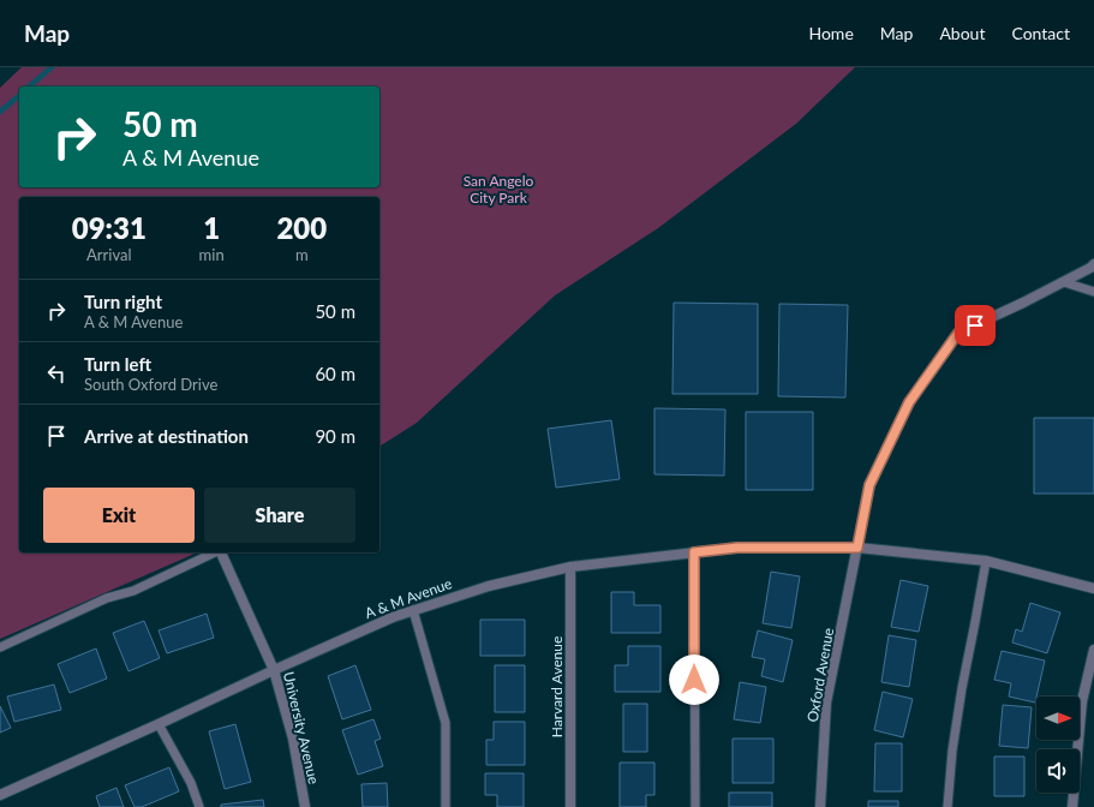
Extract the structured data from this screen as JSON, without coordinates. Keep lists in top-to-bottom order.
{
  "streets": {
    "street": [
      "A & M Avenue",
      "Oxford Avenue",
      "Harvard Avenue",
      "University Avenue"
    ]
  },
  "crossings": [
    ["A & M Avenue", "Oxford Avenue"],
    ["A & M Avenue", "Harvard Avenue"],
    ["A & M Avenue", "University Avenue"]
  ],
  "parks": ["San Angelo City Park"],
  "north": "right",
  "page": {
    "header": "Map",
    "nav": [
      "Home",
      "Map",
      "About",
      "Contact"
    ],
    "turn": ["50 m", "A & M Avenue"],
    "eta": [
      "09:31",
      "Arrival",
      "1",
      "min",
      "200",
      "m"
    ],
    "list": [
      {
        "name": "Turn right",
        "note": "A & M Avenue",
        "value": "50 m"
      },
      {
        "name": "Turn left",
        "note": "South Oxford Drive",
        "value": "60 m"
      },
      {
        "name": "Arrive at destination",
        "value": "90 m"
      }
    ],
    "buttons": ["Exit", "Share"]
  }
}
